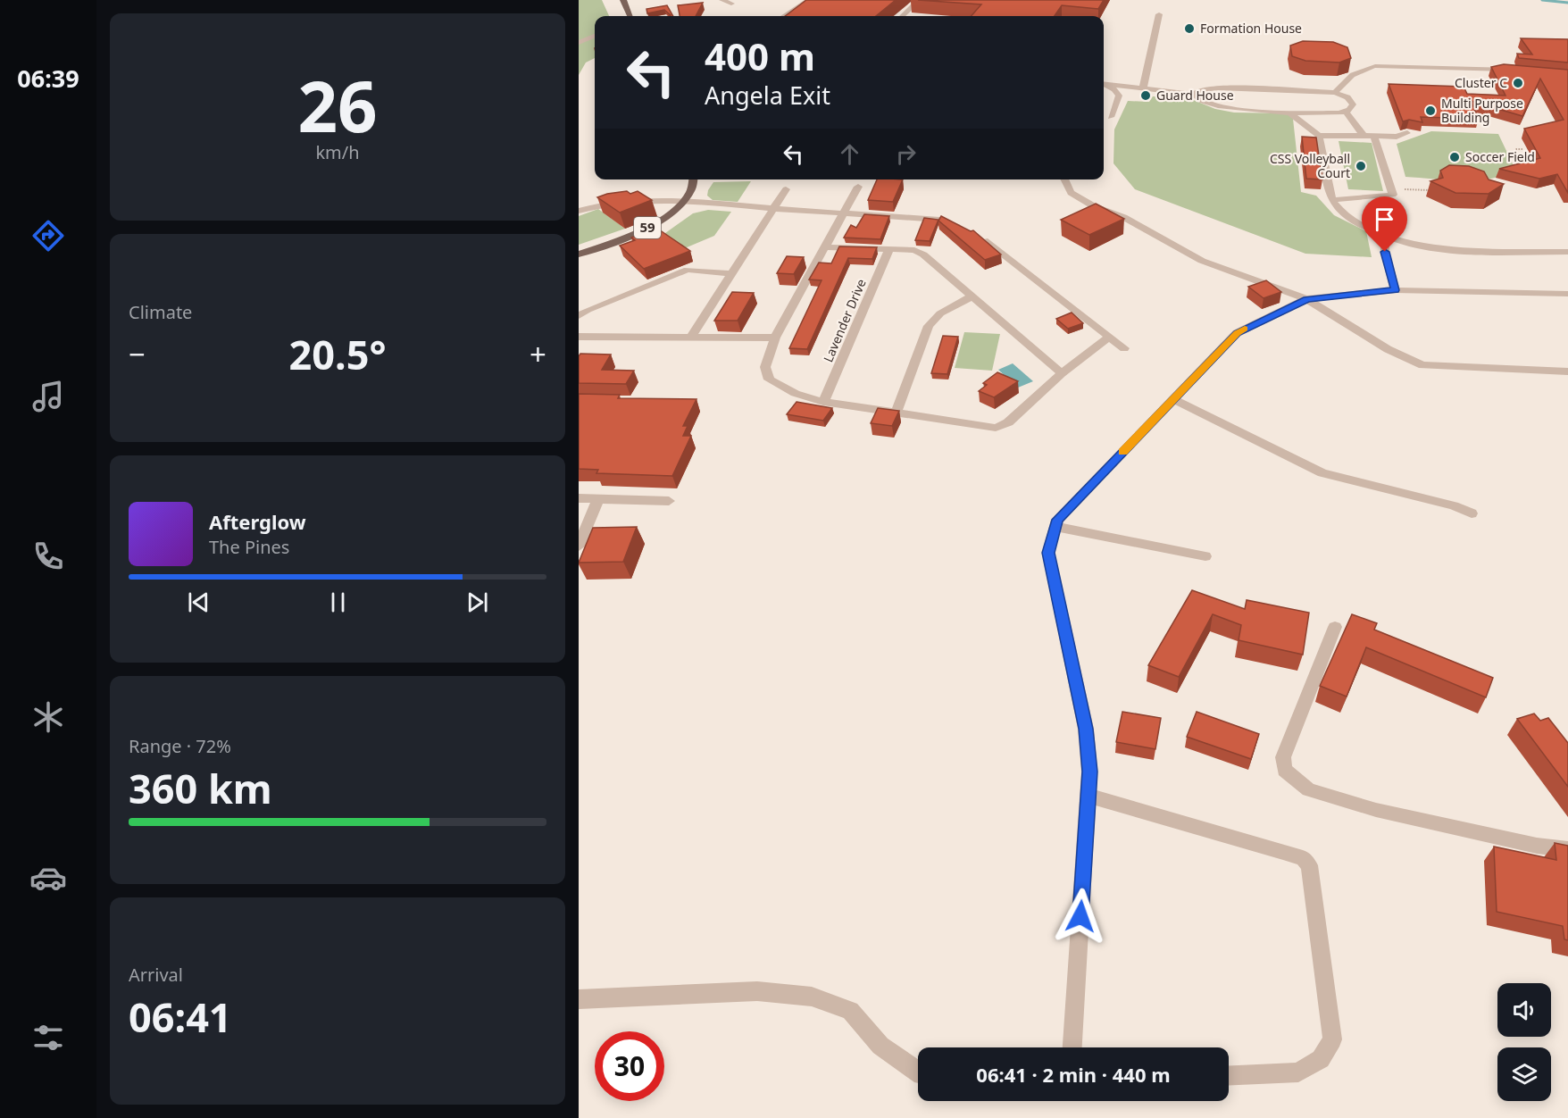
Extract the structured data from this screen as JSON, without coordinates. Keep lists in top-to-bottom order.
{
  "streets": {
    "main road": ["59"],
    "street": ["Lavender Drive"]
  },
  "places": [
    "Formation House",
    "Cluster C",
    "Guard House",
    "Multi Purpose Building",
    "Soccer Field",
    "CSS Volleyball Court"
  ],
  "page": {
    "tabs": "06:39",
    "tile": [
      ["26", "km/h"],
      "Climate",
      ["Range · 72%", "360 km"],
      ["Arrival", "06:41"]
    ],
    "turn": ["400 m", "Angela Exit"],
    "heat": ["−", "20.5°", "+"],
    "song": ["Afterglow", "The Pines"],
    "limit": "30",
    "trip": "06:41 · 2 min · 440 m"
  }
}
